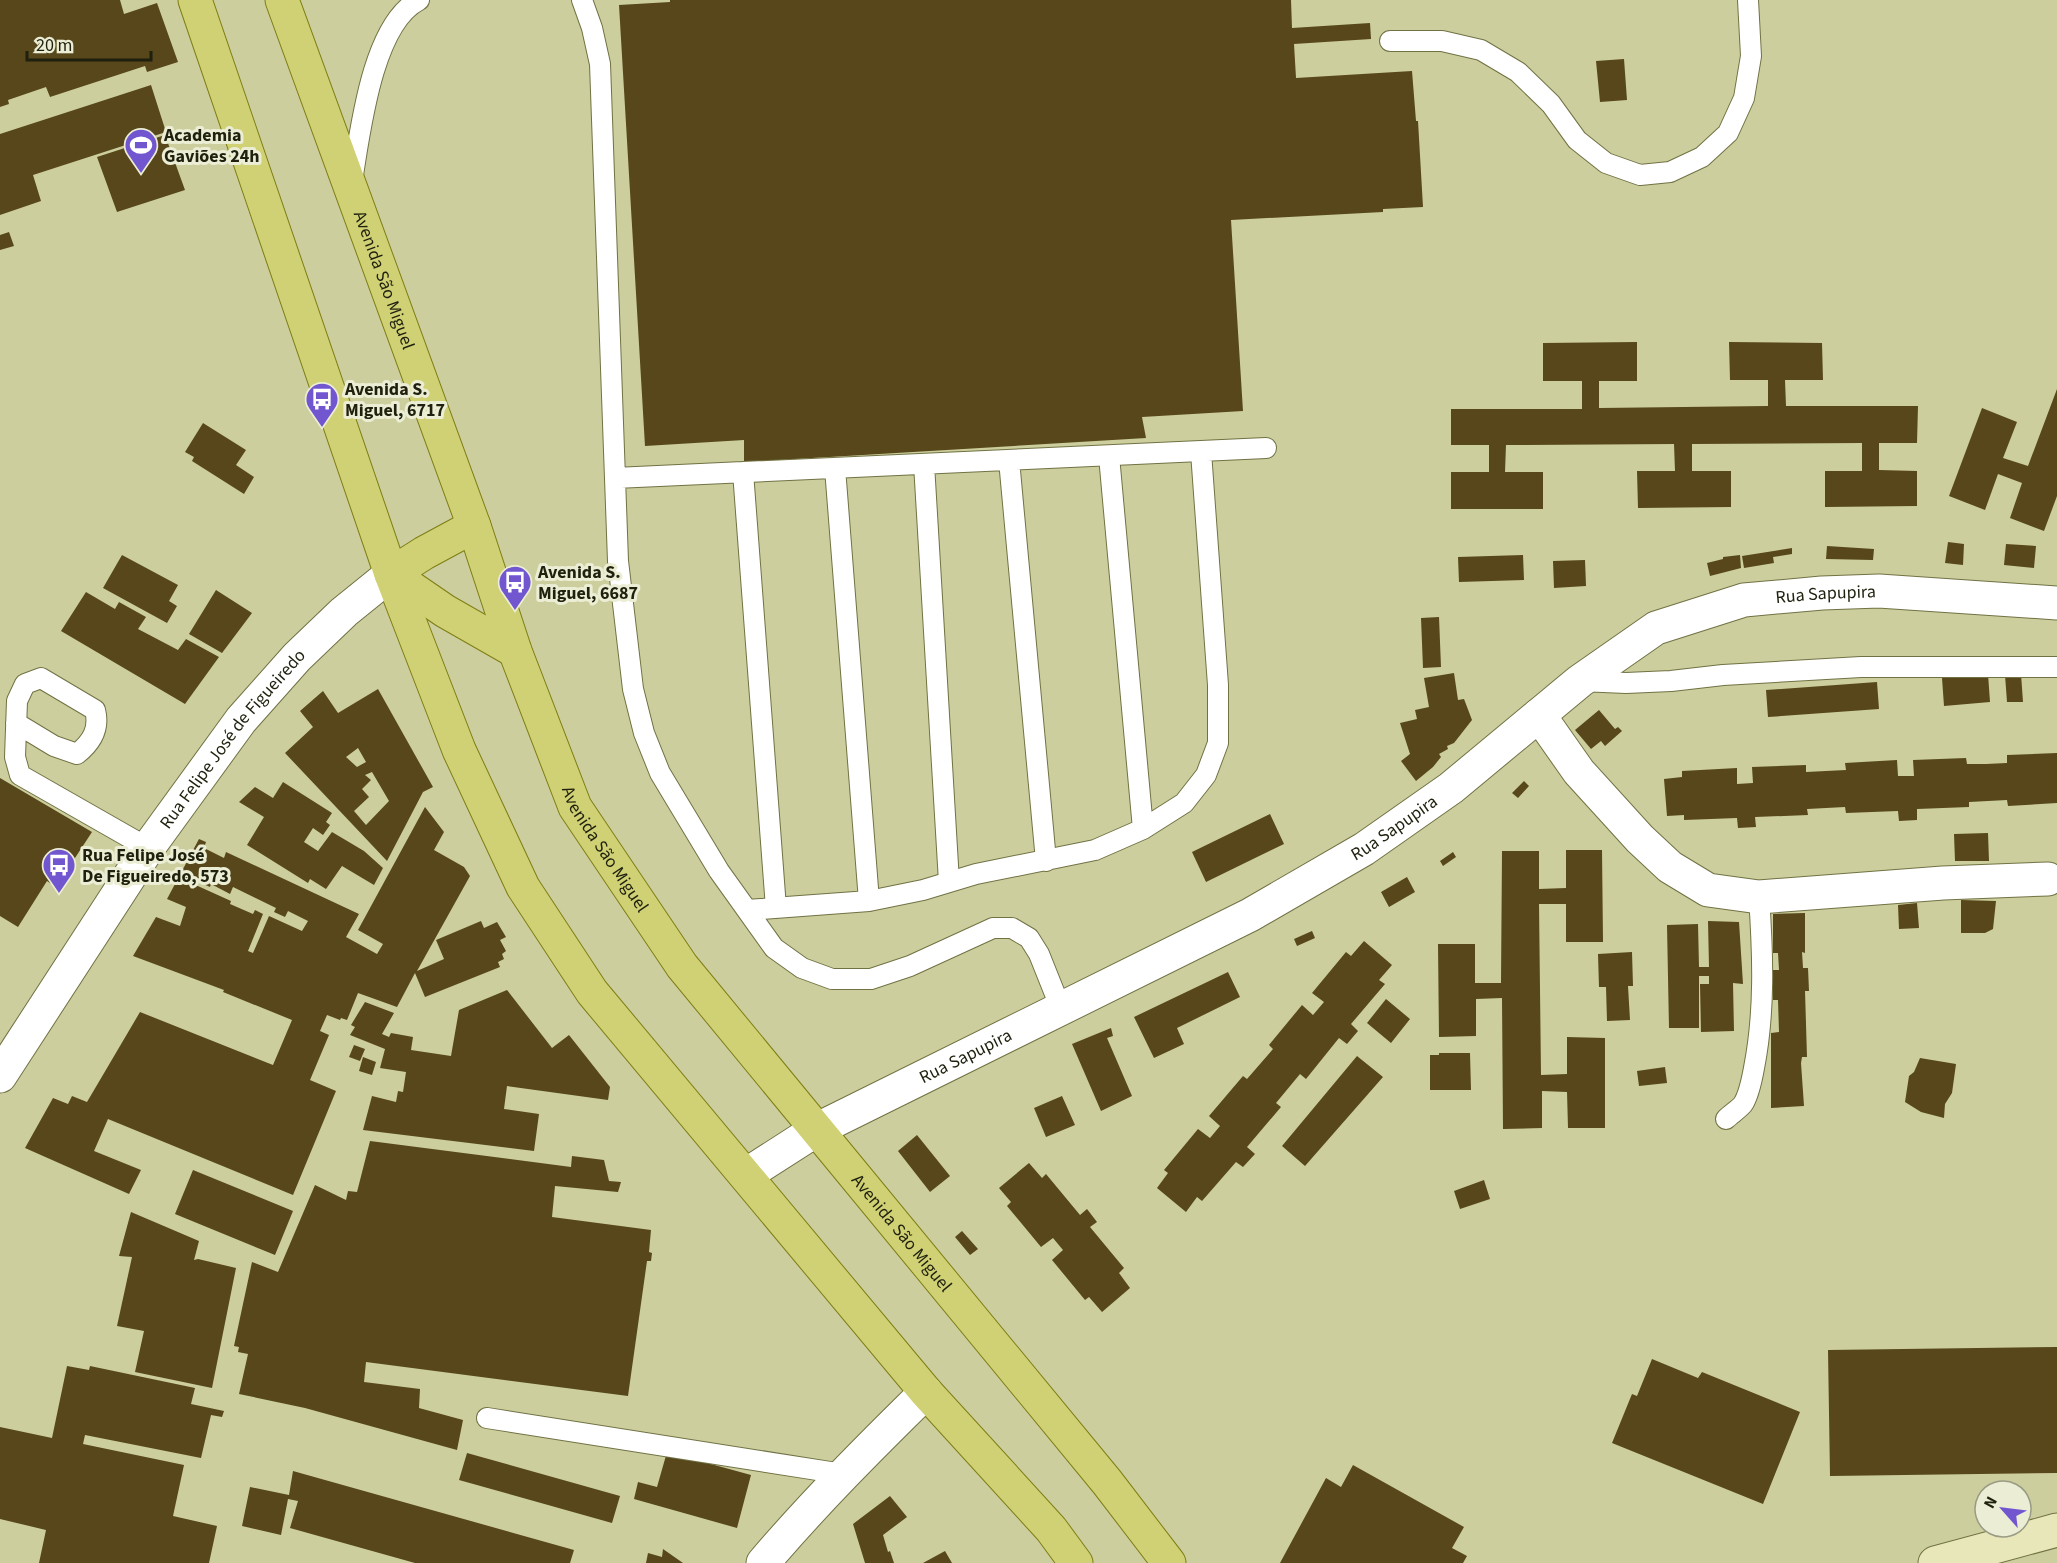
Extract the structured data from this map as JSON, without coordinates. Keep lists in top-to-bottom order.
{
  "streets": {
    "main road": ["Avenida São Miguel"],
    "street": ["Rua Sapupira", "Rua Felipe José de Figueiredo"]
  },
  "crossings": [
    ["Avenida São Miguel", "Rua Sapupira"]
  ],
  "places": {
    "sports": ["Academia Gaviões 24h"],
    "bus stop": ["Avenida S. Miguel, 6717", "Avenida S. Miguel, 6687", "Rua Felipe José De Figueiredo, 573"]
  },
  "scale_bar": "20 m",
  "north": "top left"
}
